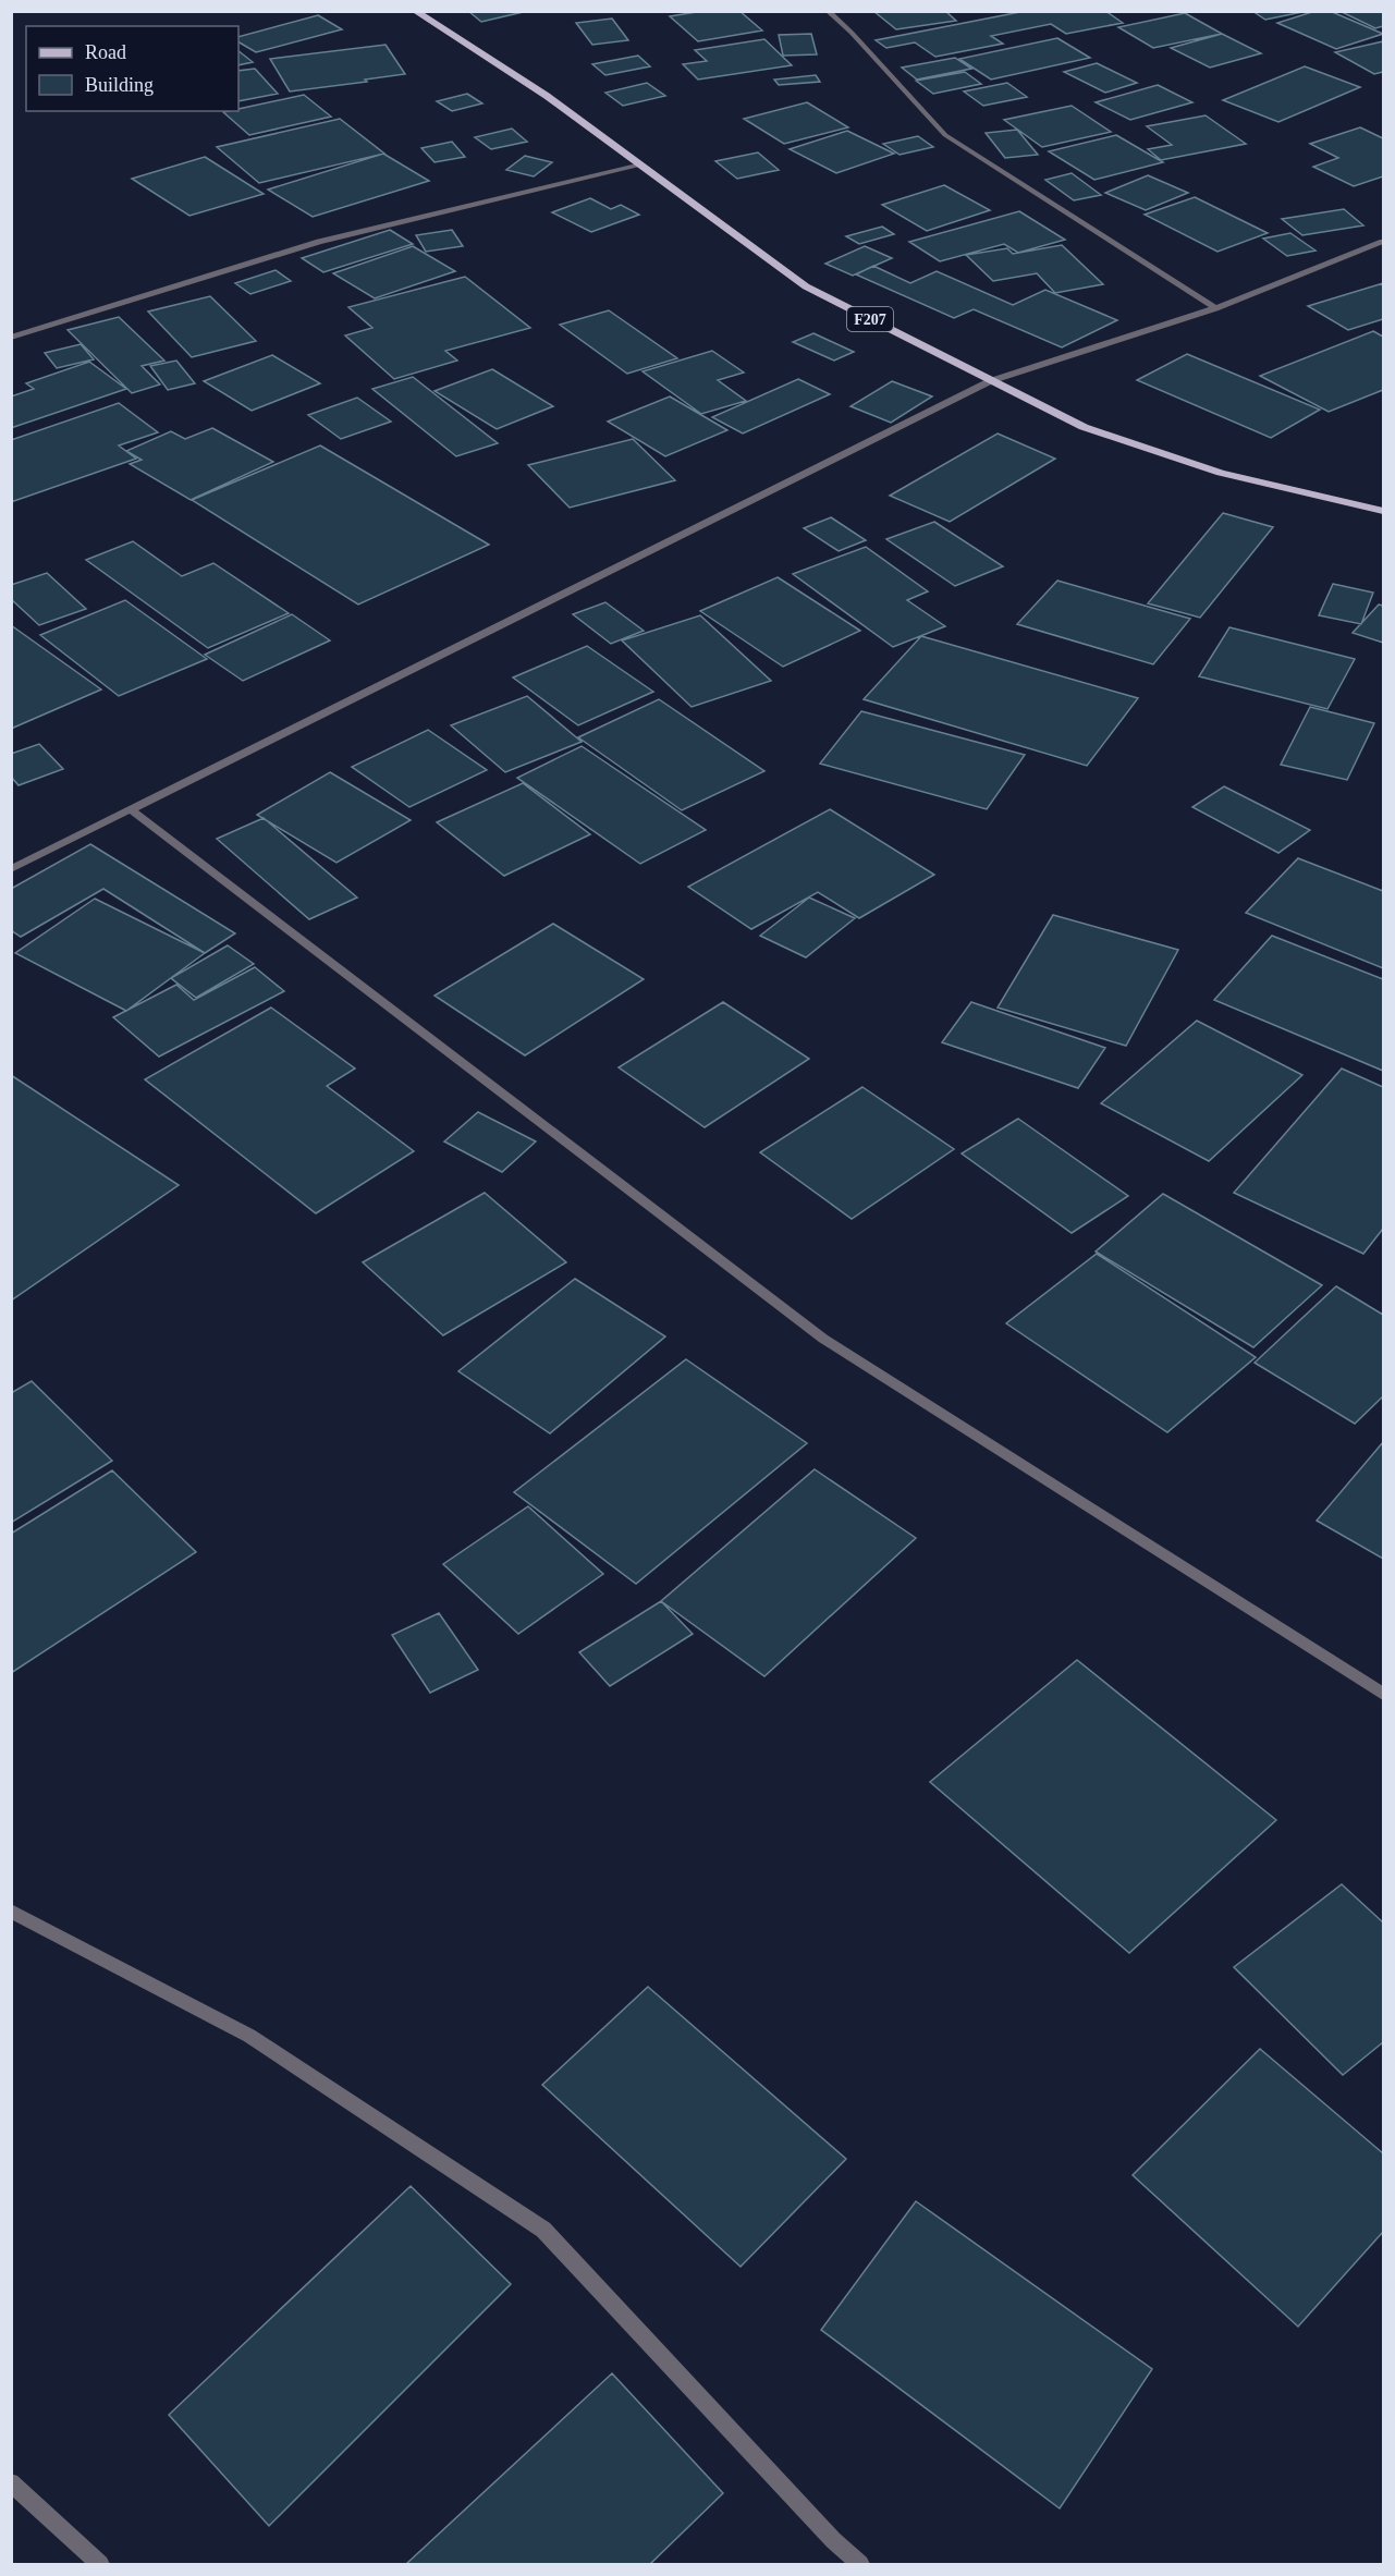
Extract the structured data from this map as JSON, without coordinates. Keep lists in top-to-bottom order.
{
  "streets": {
    "main road": ["F207"]
  },
  "legend": ["Road", "Building"]
}
